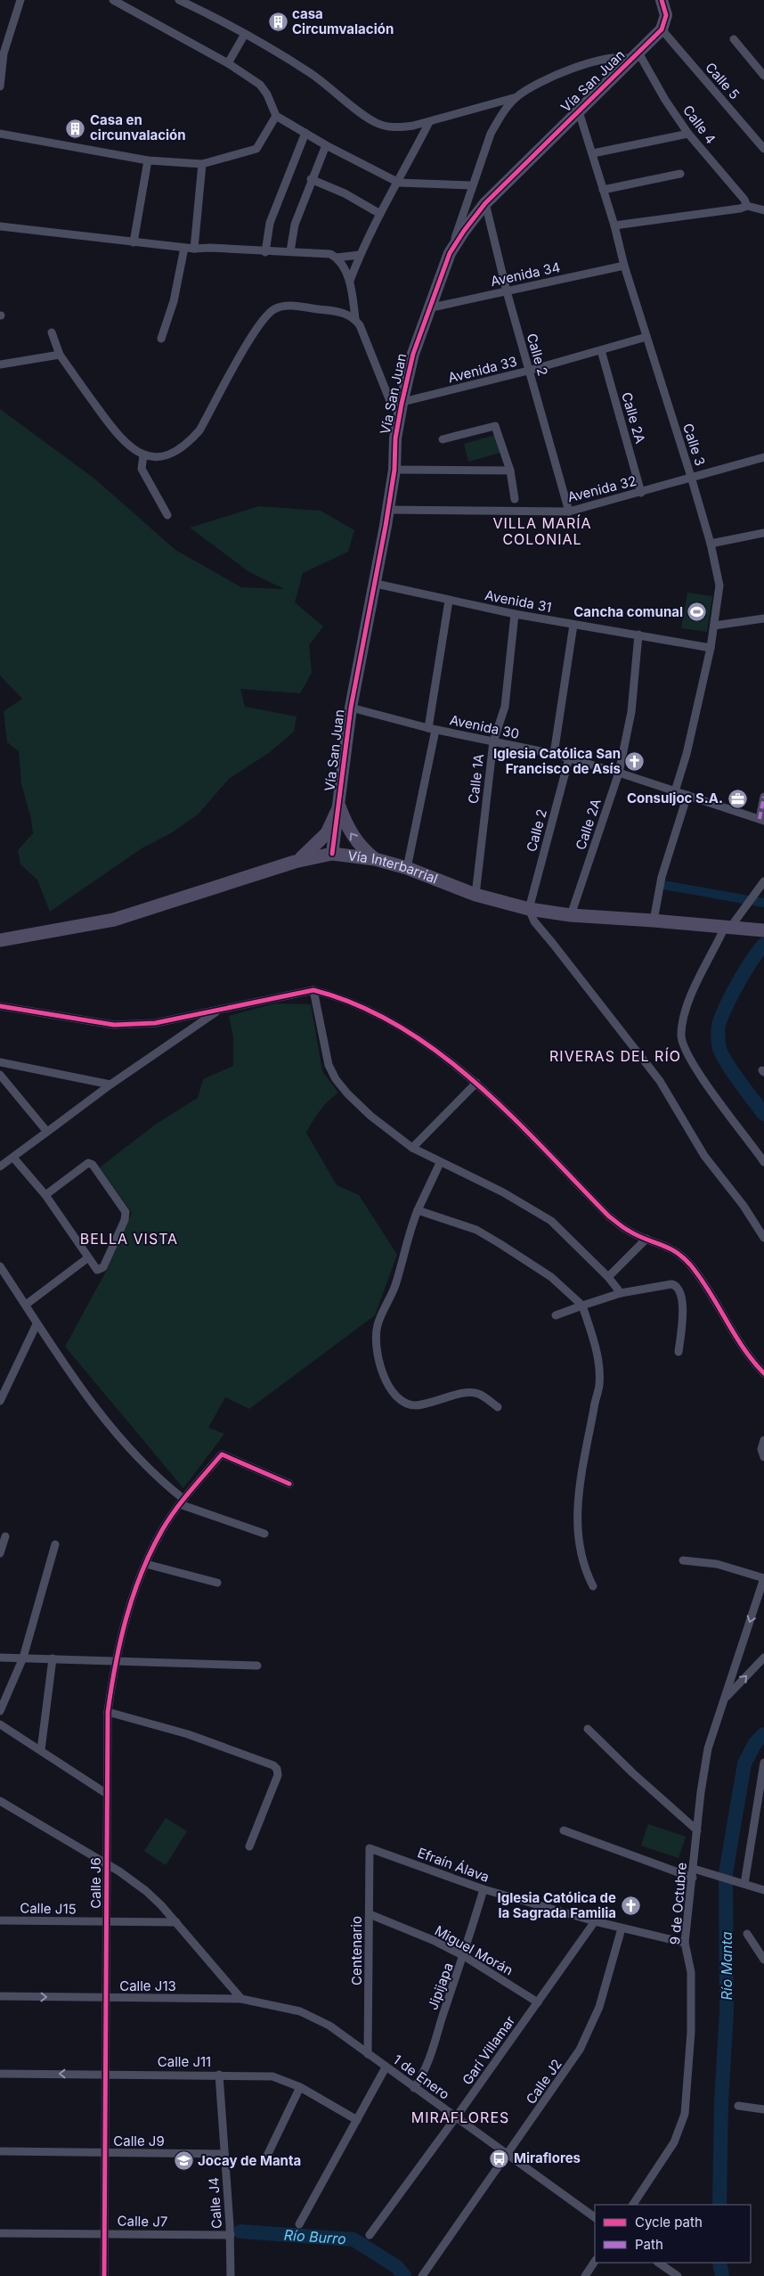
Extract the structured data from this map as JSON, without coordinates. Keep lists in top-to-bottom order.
{
  "streets": {
    "main road": ["Vía Interbarrial"],
    "street": [
      "Vía San Juan",
      "Calle 5",
      "Calle 4",
      "Avenida 34",
      "Calle 2",
      "Avenida 33",
      "Calle 2A",
      "Calle 3",
      "Avenida 32",
      "Avenida 31",
      "Avenida 30",
      "Calle 1A",
      "Efraín Álava",
      "Calle J6",
      "9 de Octubre",
      "Calle J15",
      "Centenario",
      "Miguel Morán",
      "Calle J13",
      "Jipijapa",
      "Garí Villamar",
      "Calle J11",
      "1 de Enero",
      "Calle J2",
      "Calle J9",
      "Calle J4",
      "Calle J7"
    ]
  },
  "crossings": [
    ["Vía San Juan", "Calle 5"],
    ["Vía San Juan", "Calle 4"],
    ["Vía San Juan", "Avenida 34"],
    ["Vía San Juan", "Calle 2"],
    ["Vía San Juan", "Avenida 33"],
    ["Vía San Juan", "Calle 3"],
    ["Vía San Juan", "Avenida 32"],
    ["Vía San Juan", "Avenida 31"],
    ["Vía San Juan", "Avenida 30"],
    ["Vía San Juan", "Vía Interbarrial"],
    ["Avenida 34", "Calle 2"],
    ["Avenida 34", "Calle 3"],
    ["Calle 2", "Avenida 33"],
    ["Calle 2", "Avenida 32"],
    ["Calle 2", "Avenida 30"],
    ["Calle 2", "Vía Interbarrial"],
    ["Avenida 33", "Calle 2A"],
    ["Avenida 33", "Calle 3"],
    ["Calle 2A", "Avenida 32"],
    ["Calle 2A", "Avenida 31"],
    ["Calle 2A", "Avenida 30"],
    ["Calle 2A", "Vía Interbarrial"],
    ["Calle 3", "Avenida 32"],
    ["Calle 3", "Avenida 31"],
    ["Calle 3", "Avenida 30"],
    ["Avenida 31", "Calle 1A"],
    ["Avenida 30", "Calle 1A"],
    ["Calle 1A", "Vía Interbarrial"],
    ["Efraín Álava", "9 de Octubre"],
    ["Efraín Álava", "Centenario"],
    ["Efraín Álava", "Jipijapa"],
    ["Efraín Álava", "Garí Villamar"],
    ["Efraín Álava", "Calle J2"],
    ["Calle J6", "Calle J15"],
    ["Calle J6", "Calle J13"],
    ["Calle J6", "Calle J11"],
    ["Calle J6", "Calle J9"],
    ["Calle J6", "Calle J7"],
    ["Centenario", "Miguel Morán"],
    ["Centenario", "1 de Enero"],
    ["Miguel Morán", "Jipijapa"],
    ["Miguel Morán", "Garí Villamar"],
    ["Calle J13", "1 de Enero"],
    ["Jipijapa", "1 de Enero"],
    ["Garí Villamar", "1 de Enero"],
    ["Calle J11", "Calle J4"],
    ["1 de Enero", "Calle J2"],
    ["Calle J9", "Calle J4"],
    ["Calle J4", "Calle J7"]
  ],
  "one_way": ["Calle J13"],
  "districts": [
    "VILLA MARÍA COLONIAL",
    "RIVERAS DEL RÍO",
    "BELLA VISTA",
    "MIRAFLORES"
  ],
  "water": ["Río Manta", "Río Burro"],
  "places": {
    "building": ["casa Circumvalación", "Casa en circunvalación"],
    "sports": ["Cancha comunal"],
    "church": ["Iglesia Católica San Francisco de Asís", "Iglesia Católica de la Sagrada Familia"],
    "office": ["Consuljoc S.A."],
    "bus stop": ["Miraflores"],
    "school or university": ["Jocay de Manta"]
  },
  "legend": ["Cycle path", "Path"]
}
